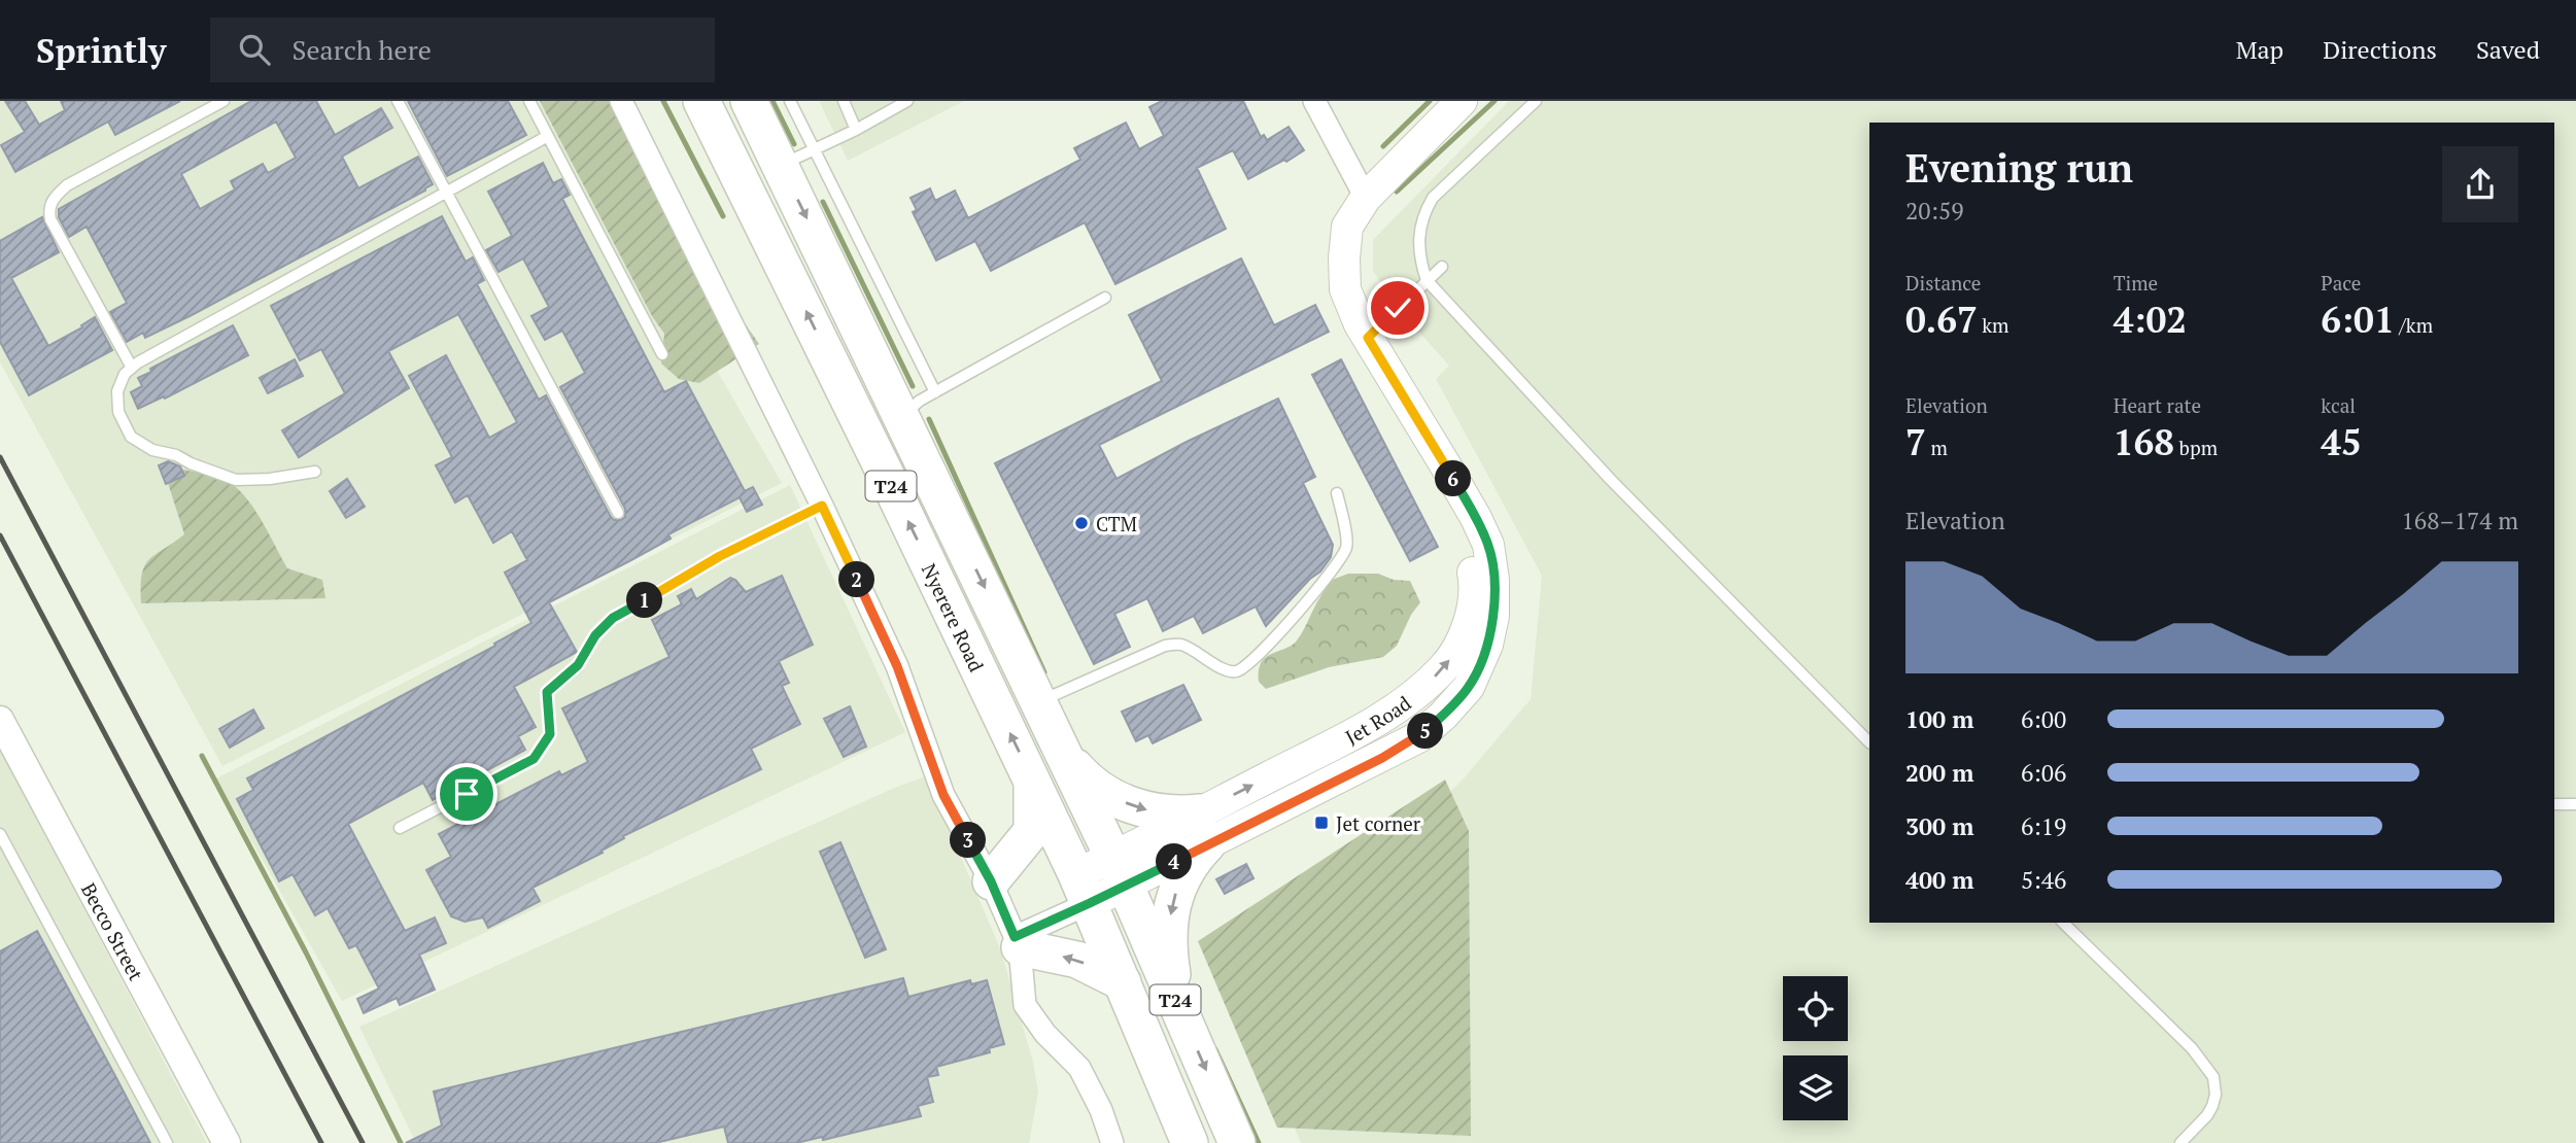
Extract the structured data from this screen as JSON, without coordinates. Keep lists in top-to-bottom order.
{
  "streets": {
    "highway": ["T24", "Nyerere Road"],
    "main road": ["Jet Road"],
    "street": ["Becco Street"]
  },
  "crossings": [
    ["Nyerere Road", "Jet Road"]
  ],
  "places": {
    "other": ["CTM"],
    "transit": ["Jet corner"]
  },
  "page": {
    "header": "Sprintly",
    "search": "Search here",
    "nav": ["Map", "Directions", "Saved"],
    "heading": ["Evening run", "20:59"],
    "stats": [
      ["Distance", "0.67 km"],
      ["Time", "4:02"],
      ["Pace", "6:01 /km"],
      ["Elevation", "7 m"],
      ["Heart rate", "168 bpm"],
      ["kcal", "45"]
    ],
    "pins": [
      "6",
      "2",
      "1",
      "5",
      "3",
      "4"
    ],
    "chart": ["Elevation", "168–174 m"],
    "list": [
      {
        "name": "100 m",
        "note": "6:00"
      },
      {
        "name": "200 m",
        "note": "6:06"
      },
      {
        "name": "300 m",
        "note": "6:19"
      },
      {
        "name": "400 m",
        "note": "5:46"
      }
    ]
  }
}
